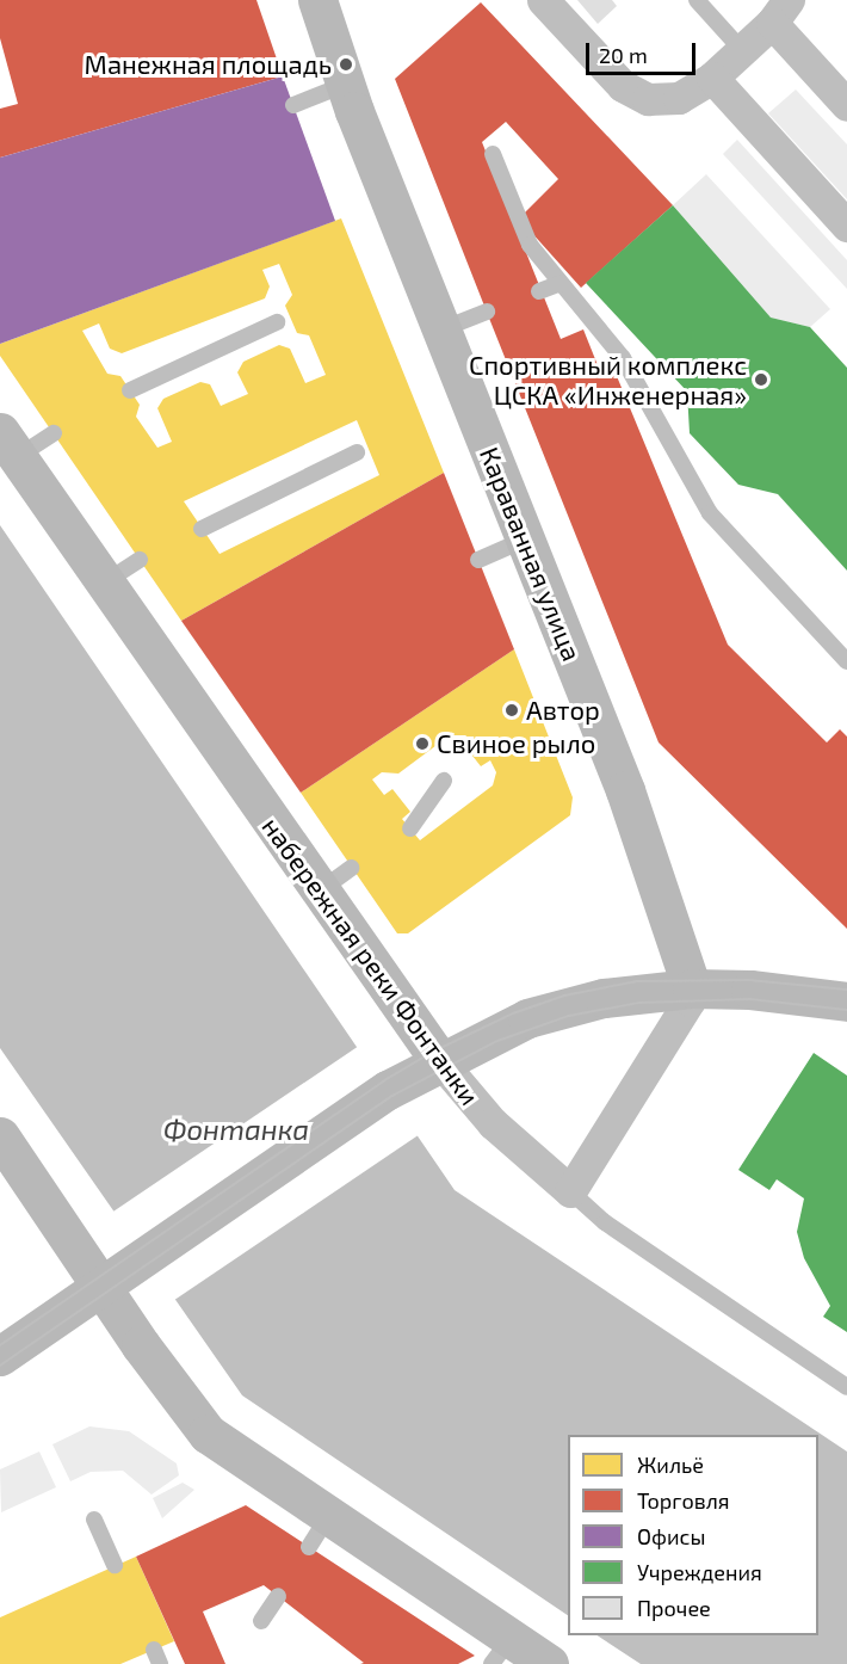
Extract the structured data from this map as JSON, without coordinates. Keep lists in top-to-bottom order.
{
  "streets": {
    "street": ["Караванная улица", "набережная реки Фонтанки"]
  },
  "water": ["Фонтанка"],
  "places": [
    "Манежная площадь",
    "Спортивный комплекс ЦСКА «Инженерная»",
    "Автор",
    "Свиное рыло"
  ],
  "legend": [
    "Жильё",
    "Торговля",
    "Офисы",
    "Учреждения",
    "Прочее"
  ],
  "scale_bar": "20 m"
}
